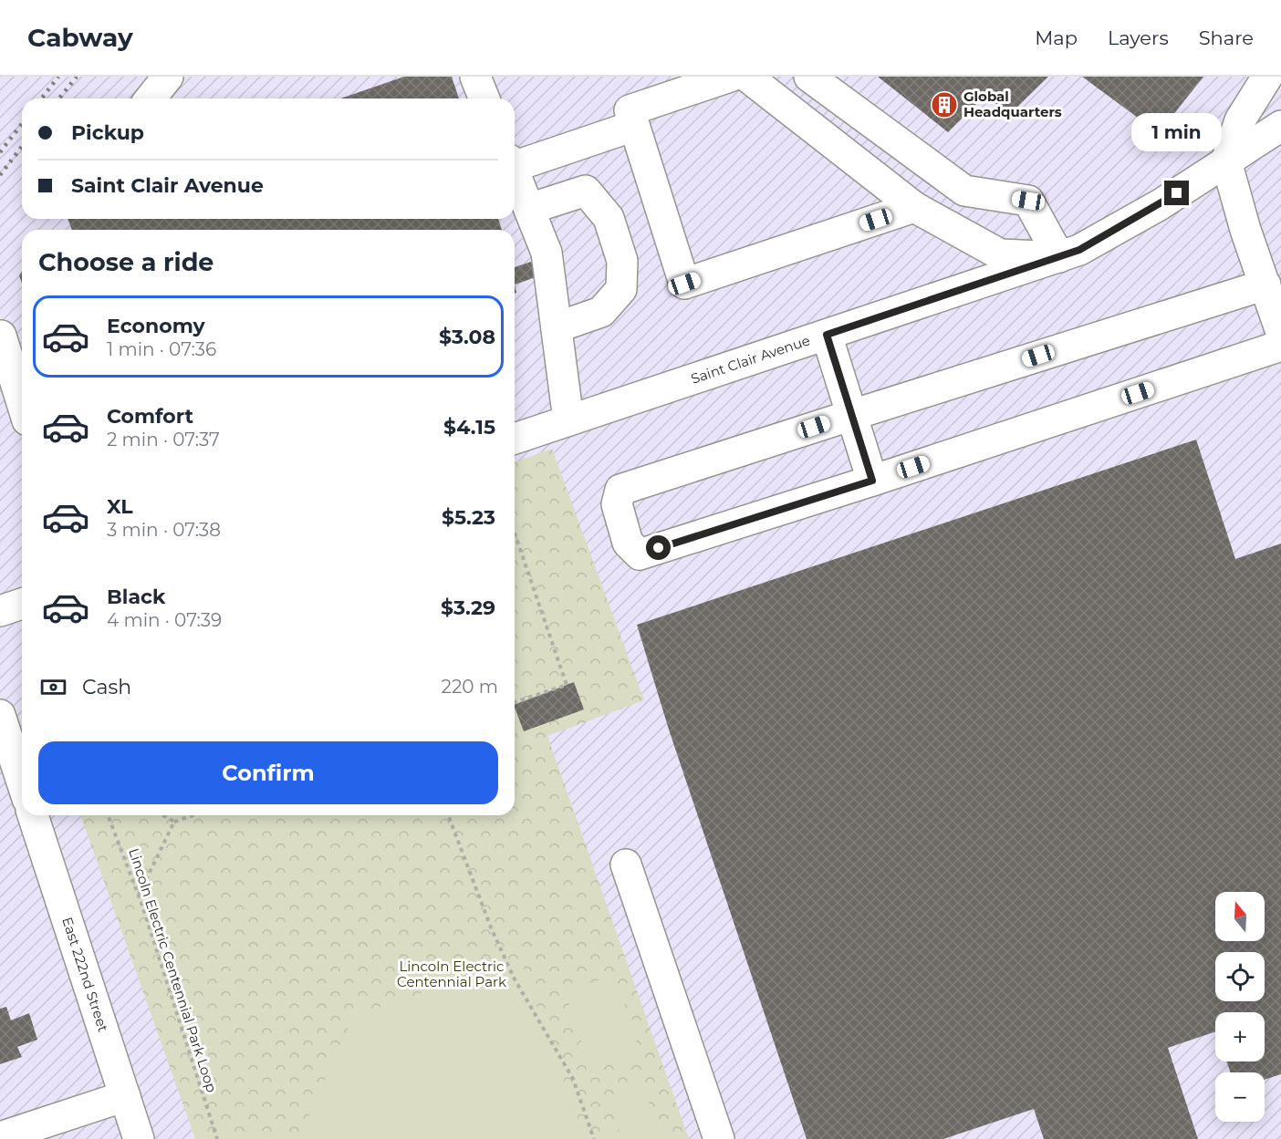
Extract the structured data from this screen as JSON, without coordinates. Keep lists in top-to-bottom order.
{
  "streets": {
    "street": ["Saint Clair Avenue", "East 222nd Street"],
    "path": ["Lincoln Electric Centennial Park Loop"]
  },
  "parks": ["Lincoln Electric Centennial Park"],
  "places": {
    "building": ["Global Headquarters"]
  },
  "north": "top",
  "page": {
    "header": "Cabway",
    "nav": ["Map", "Layers", "Share"],
    "banner": ["Pickup", "Saint Clair Avenue"],
    "bubble": "1 min",
    "heading": "Choose a ride",
    "list": [
      {
        "name": "Economy",
        "note": "1 min · 07:36",
        "value": "$3.08"
      },
      {
        "name": "Comfort",
        "note": "2 min · 07:37",
        "value": "$4.15"
      },
      {
        "name": "XL",
        "note": "3 min · 07:38",
        "value": "$5.23"
      },
      {
        "name": "Black",
        "note": "4 min · 07:39",
        "value": "$3.29"
      }
    ],
    "pay": ["Cash", "220 m"],
    "buttons": "Confirm",
    "map_buttons": ["+", "−"]
  }
}
